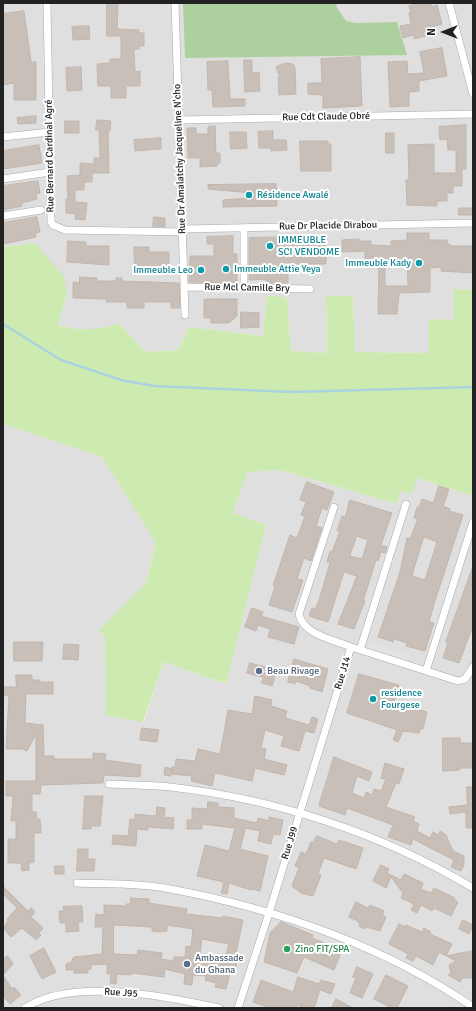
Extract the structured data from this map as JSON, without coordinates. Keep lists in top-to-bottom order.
{
  "streets": {
    "street": [
      "Rue Cdt Claude Obré",
      "Rue Bernard Cardinal Agré",
      "Rue Dr Amalatchy Jacqueline N'cho",
      "Rue Dr Placide Dirabou",
      "Rue Mcl Camille Bry",
      "Rue J14",
      "Rue J99",
      "Rue J95"
    ]
  },
  "crossings": [
    ["Rue Cdt Claude Obré", "Rue Dr Amalatchy Jacqueline N'cho"],
    ["Rue Bernard Cardinal Agré", "Rue Dr Amalatchy Jacqueline N'cho"],
    ["Rue Bernard Cardinal Agré", "Rue Dr Placide Dirabou"],
    ["Rue Dr Amalatchy Jacqueline N'cho", "Rue Dr Placide Dirabou"],
    ["Rue Dr Amalatchy Jacqueline N'cho", "Rue Mcl Camille Bry"],
    ["Rue J14", "Rue J99"]
  ],
  "places": [
    "Résidence Awalé",
    "IMMEUBLE SCI VENDOME",
    "Immeuble Kady",
    "Immeuble Attie Yeya",
    "Immeuble Leo",
    "Beau Rivage",
    "residence Fourgese",
    "Zino FIT/SPA",
    "Ambassade du Ghana"
  ],
  "north": "left"
}
